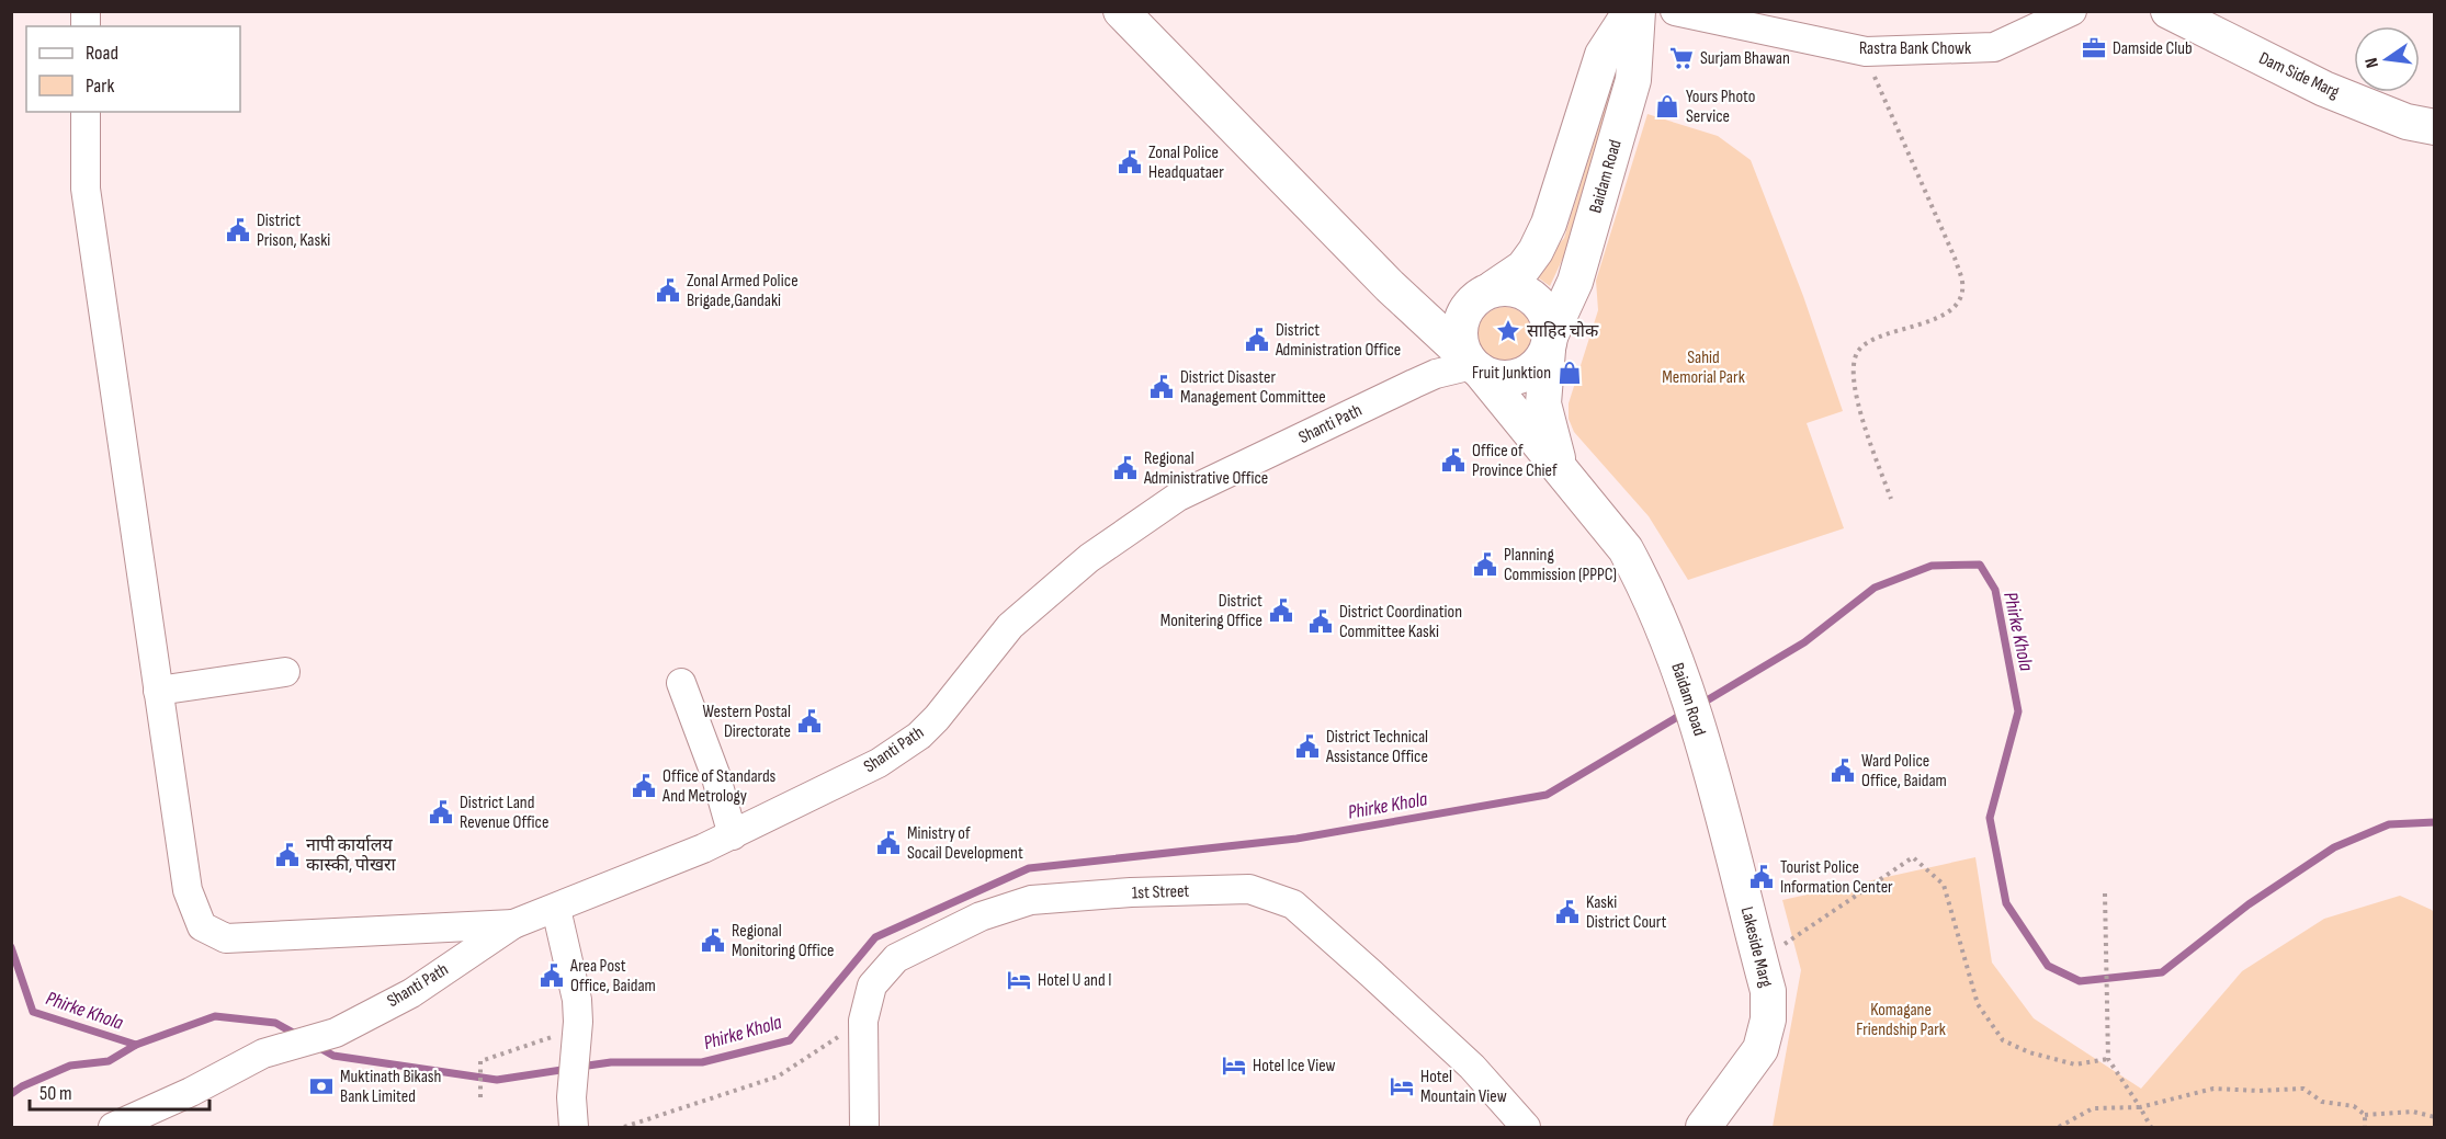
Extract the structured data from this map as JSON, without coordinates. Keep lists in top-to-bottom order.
{
  "streets": {
    "main road": ["Dam Side Marg", "Baidam Road", "Lakeside Marg"],
    "street": ["Rastra Bank Chowk", "Shanti Path", "1st Street"]
  },
  "crossings": [
    ["Baidam Road", "Shanti Path"],
    ["Baidam Road", "Lakeside Marg"]
  ],
  "water": ["Phirke Khola"],
  "parks": ["Sahid Memorial Park", "Komagane Friendship Park"],
  "places": {
    "office": ["Damside Club"],
    "supermarket": ["Surjam Bhawan"],
    "shop": ["Yours Photo Service", "Fruit Junktion"],
    "public building": [
      "Zonal Police Headquataer",
      "District Prison, Kaski",
      "Zonal Armed Police Brigade,Gandaki",
      "District Administration Office",
      "District Disaster Management Committee",
      "Office of Province Chief",
      "Regional Administrative Office",
      "Planning Commission (PPPC)",
      "District Monitering Office",
      "District Coordination Committee Kaski",
      "Western Postal Directorate",
      "District Technical Assistance Office",
      "Ward Police Office, Baidam",
      "Office of Standards And Metrology",
      "District Land Revenue Office",
      "Ministry of Socail Development",
      "नापी कार्यालय कास्की, पोखरा",
      "Tourist Police Information Center",
      "Kaski District Court",
      "Regional Monitoring Office",
      "Area Post Office, Baidam"
    ],
    "place": ["साहिद चोक"],
    "hotel": ["Hotel U and I", "Hotel Ice View", "Hotel Mountain View"],
    "bank": ["Muktinath Bikash Bank Limited"]
  },
  "legend": ["Road", "Park"],
  "scale_bar": "50 m",
  "north": "left"
}
